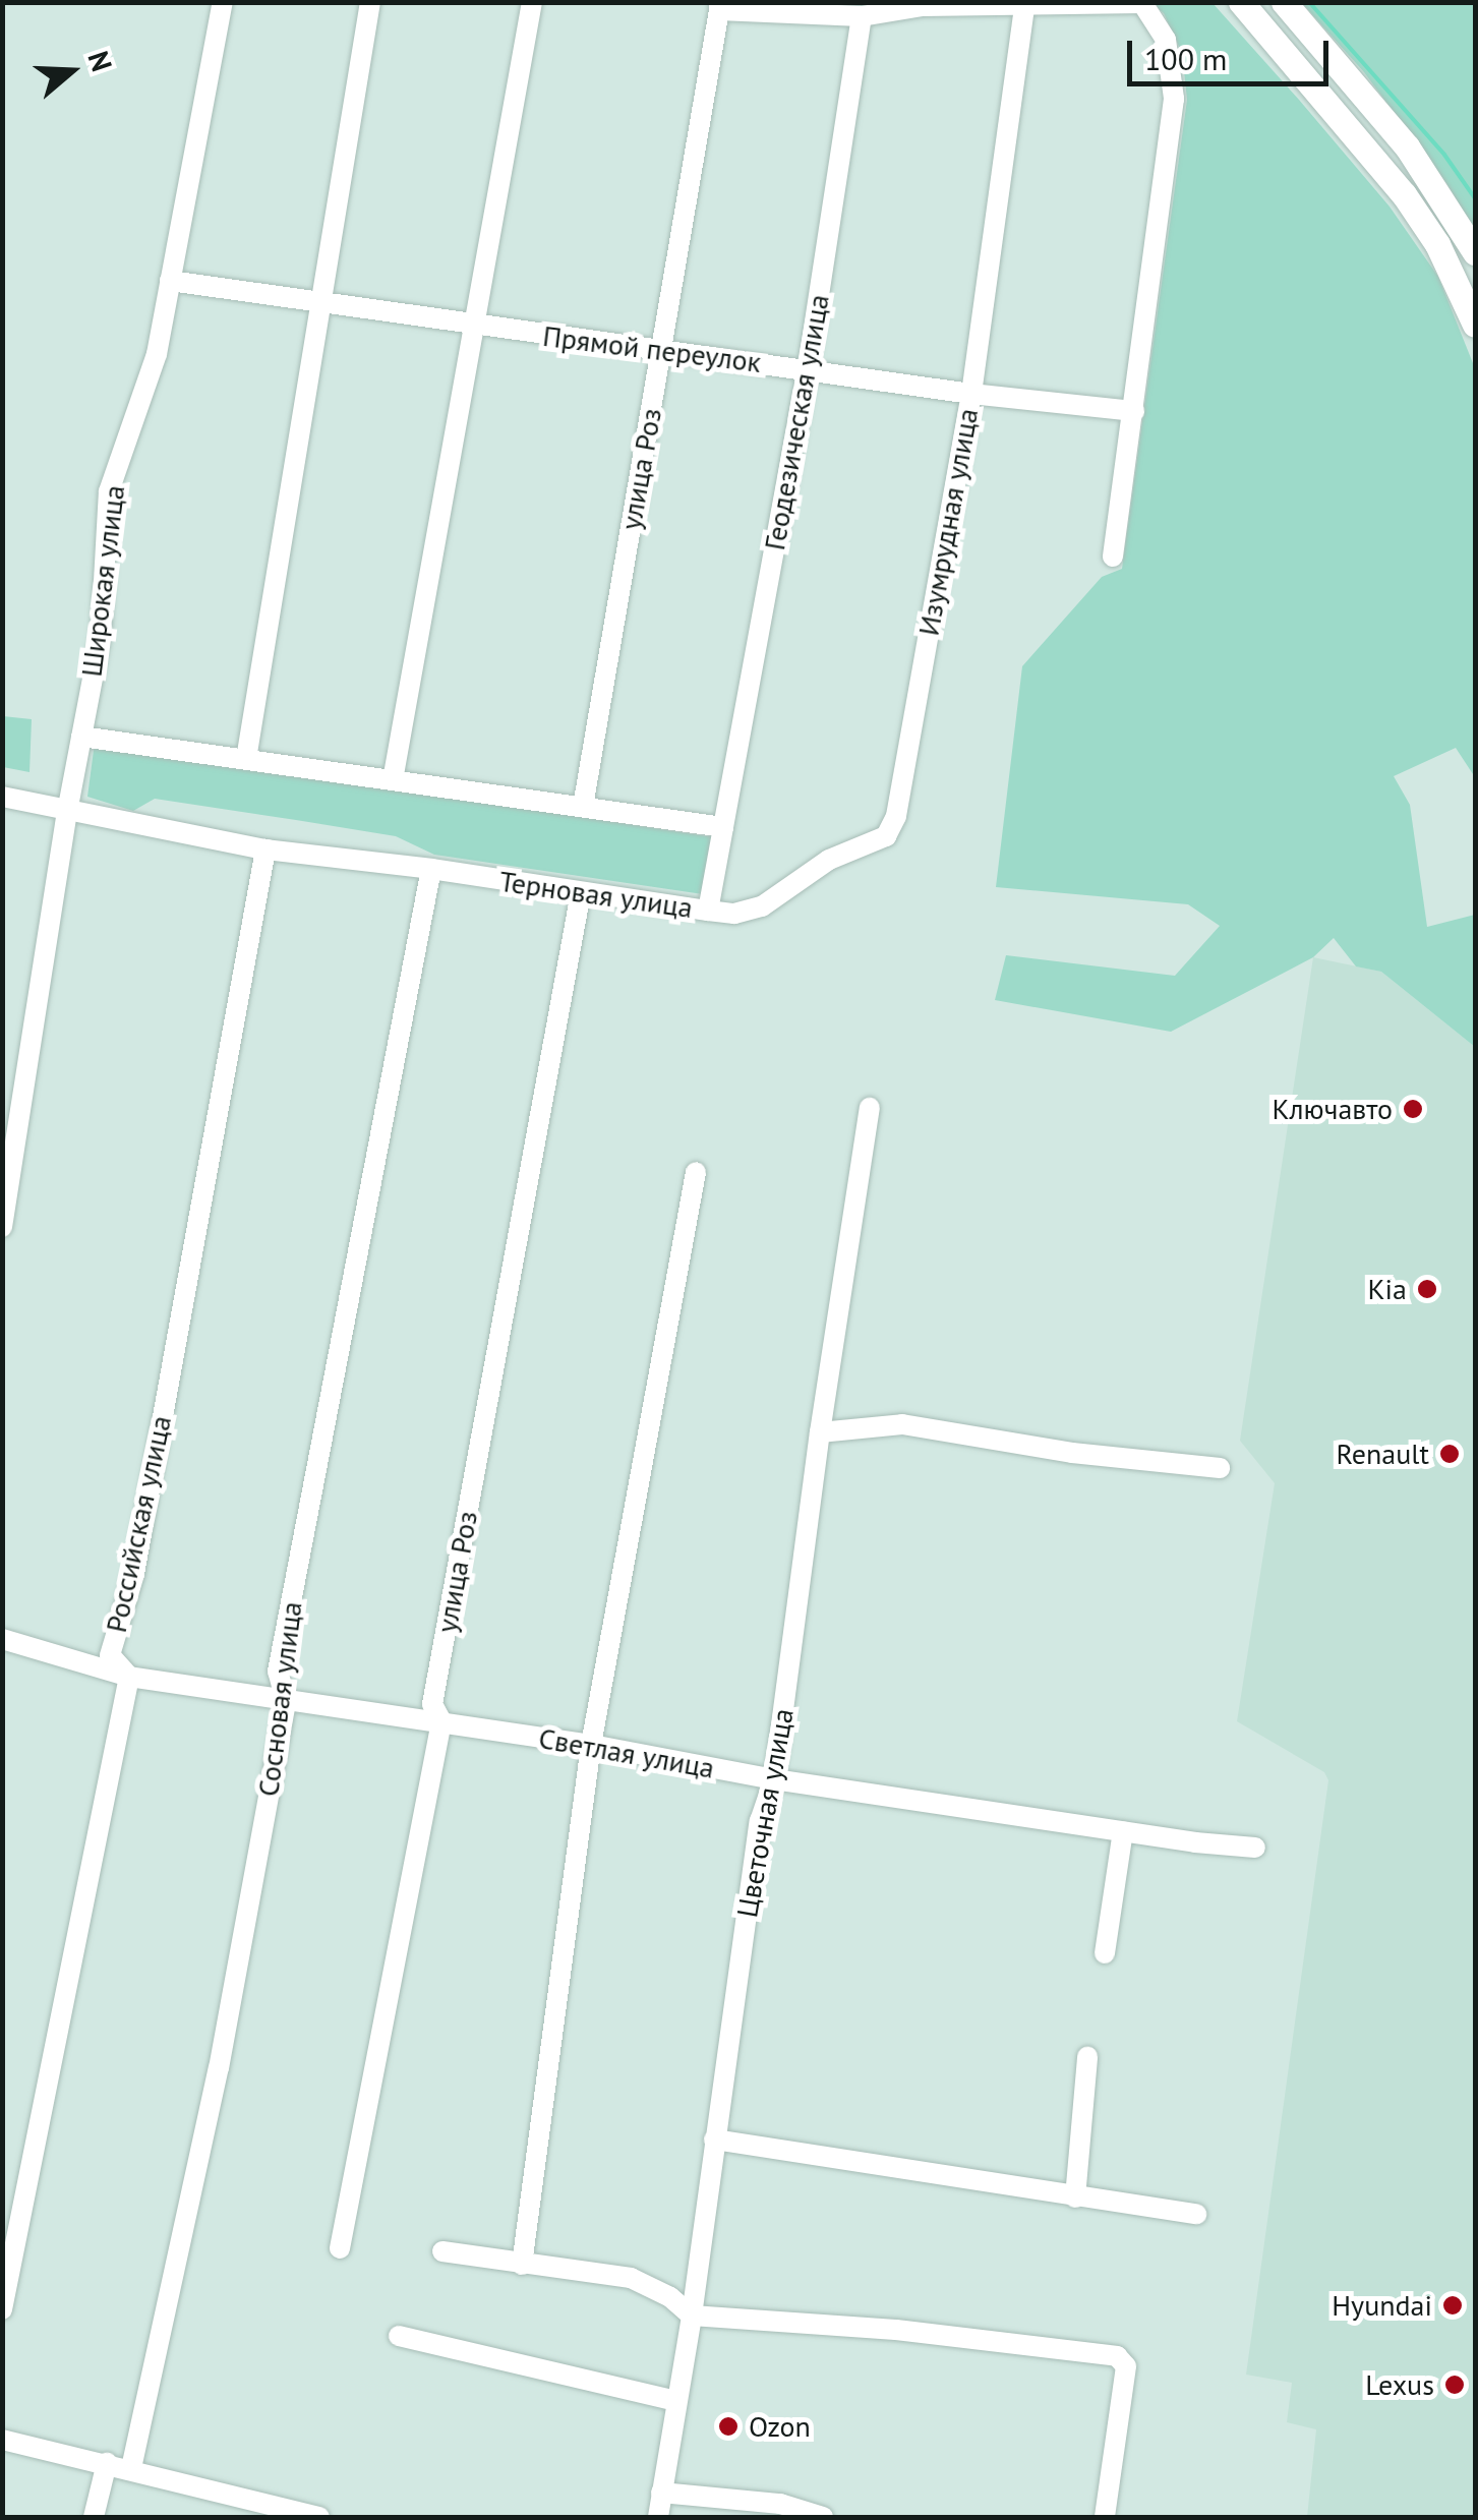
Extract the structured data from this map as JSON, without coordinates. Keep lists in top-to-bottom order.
{
  "streets": {
    "street": [
      "Прямой переулок",
      "Геодезическая улица",
      "улица Роз",
      "Изумрудная улица",
      "Широкая улица",
      "Терновая улица",
      "Российская улица",
      "Сосновая улица",
      "Светлая улица",
      "Цветочная улица"
    ]
  },
  "crossings": [
    ["Прямой переулок", "Геодезическая улица"],
    ["Прямой переулок", "улица Роз"],
    ["Прямой переулок", "Изумрудная улица"],
    ["Прямой переулок", "Широкая улица"],
    ["Геодезическая улица", "Терновая улица"],
    ["улица Роз", "Терновая улица"],
    ["улица Роз", "Светлая улица"],
    ["Изумрудная улица", "Терновая улица"],
    ["Широкая улица", "Терновая улица"],
    ["Терновая улица", "Российская улица"],
    ["Терновая улица", "Сосновая улица"],
    ["Российская улица", "Светлая улица"],
    ["Сосновая улица", "Светлая улица"],
    ["Светлая улица", "Цветочная улица"]
  ],
  "places": [
    "Ключавто",
    "Kia",
    "Renault",
    "Hyundai",
    "Lexus",
    "Ozon"
  ],
  "scale_bar": "100 m",
  "north": "right"
}
